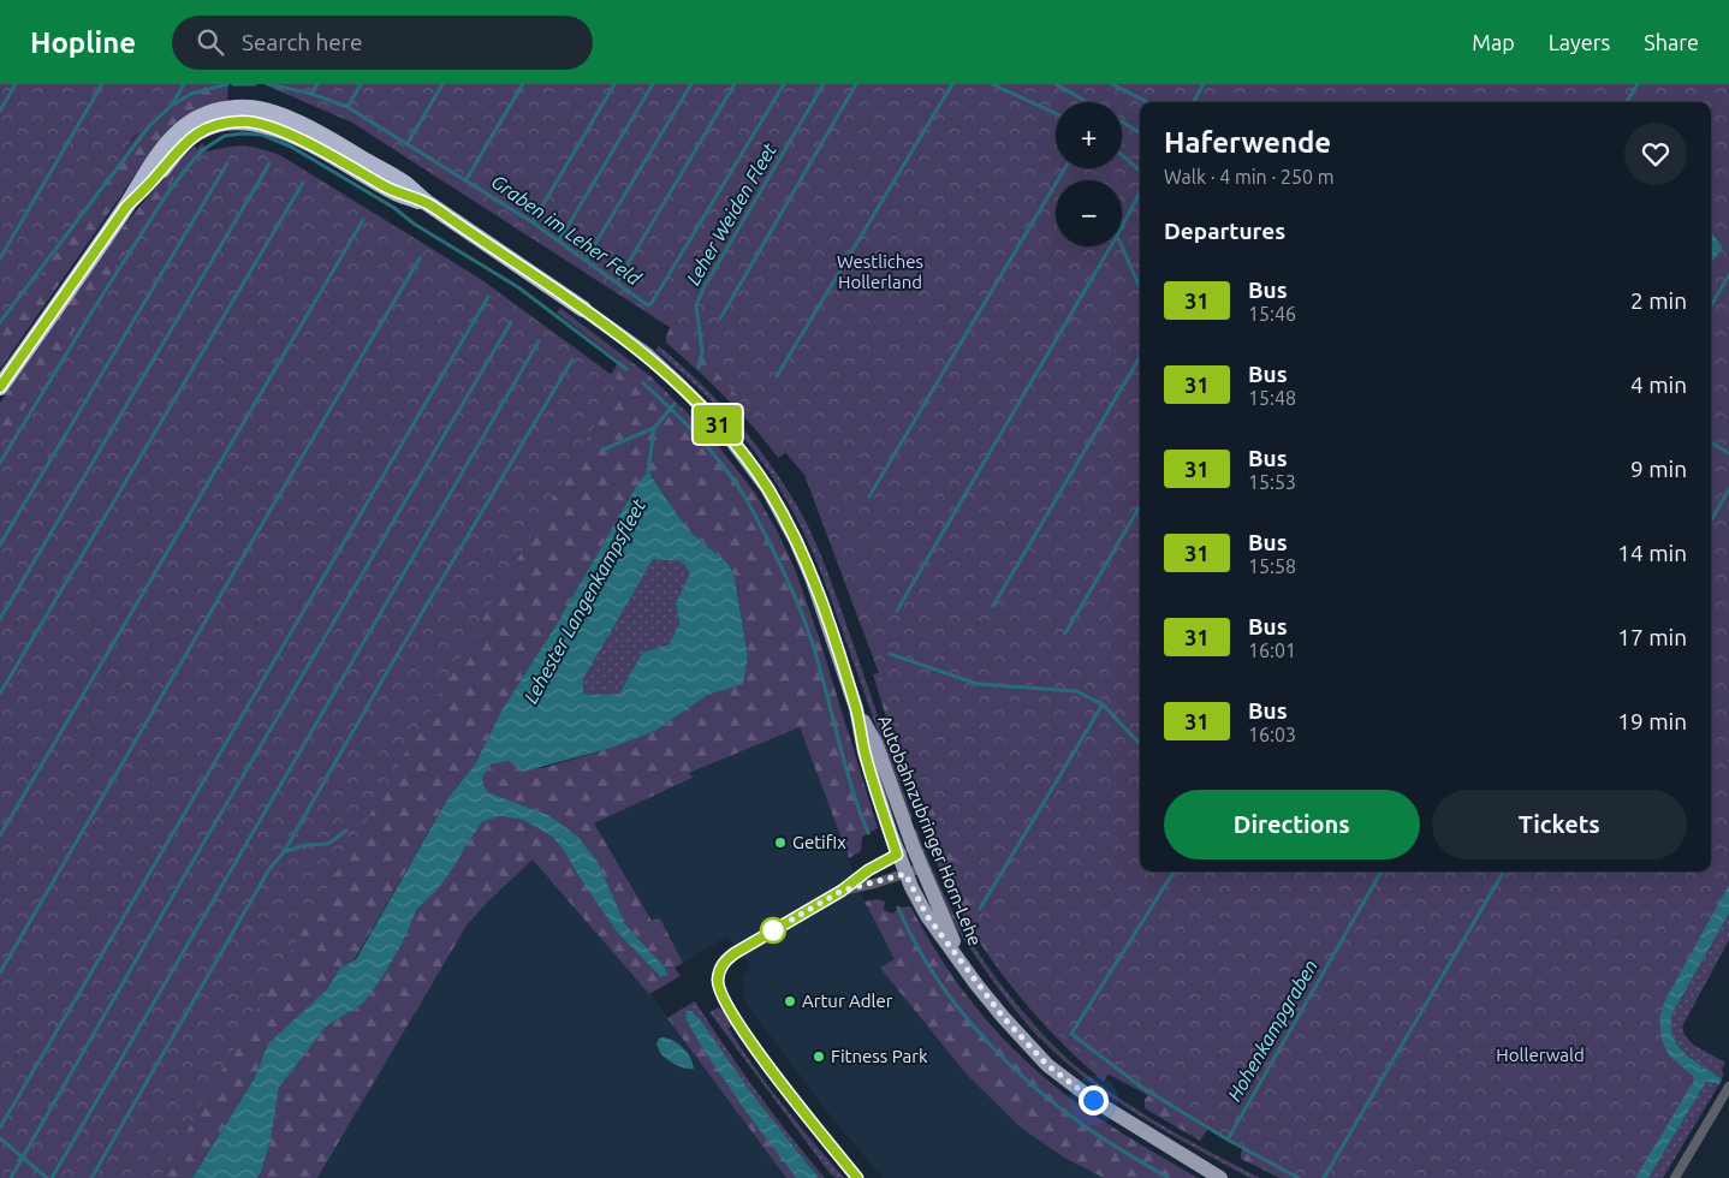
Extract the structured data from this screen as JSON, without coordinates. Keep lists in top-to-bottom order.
{
  "streets": {
    "highway": ["Autobahnzubringer Horn-Lehe"]
  },
  "water": [
    "Leher Weiden Fleet",
    "Graben im Leher Feld",
    "Lehester Langenkampsfleet",
    "Hohenkampgraben"
  ],
  "parks": ["Westliches Hollerland", "Hollerwald"],
  "places": ["Getifix", "Artur Adler", "Fitness Park"],
  "lines": ["bus line 31"],
  "page": {
    "header": "Hopline",
    "search": "Search here",
    "nav": ["Map", "Layers", "Share"],
    "on_map": "31",
    "map_buttons": ["+", "−"],
    "heading": [
      ["Haferwende", "Walk · 4 min · 250 m"],
      "Departures"
    ],
    "list": [
      {
        "mark": "31",
        "name": "Bus",
        "note": "15:46",
        "value": "2 min"
      },
      {
        "mark": "31",
        "name": "Bus",
        "note": "15:48",
        "value": "4 min"
      },
      {
        "mark": "31",
        "name": "Bus",
        "note": "15:53",
        "value": "9 min"
      },
      {
        "mark": "31",
        "name": "Bus",
        "note": "15:58",
        "value": "14 min"
      },
      {
        "mark": "31",
        "name": "Bus",
        "note": "16:01",
        "value": "17 min"
      },
      {
        "mark": "31",
        "name": "Bus",
        "note": "16:03",
        "value": "19 min"
      }
    ],
    "buttons": ["Directions", "Tickets"]
  }
}
